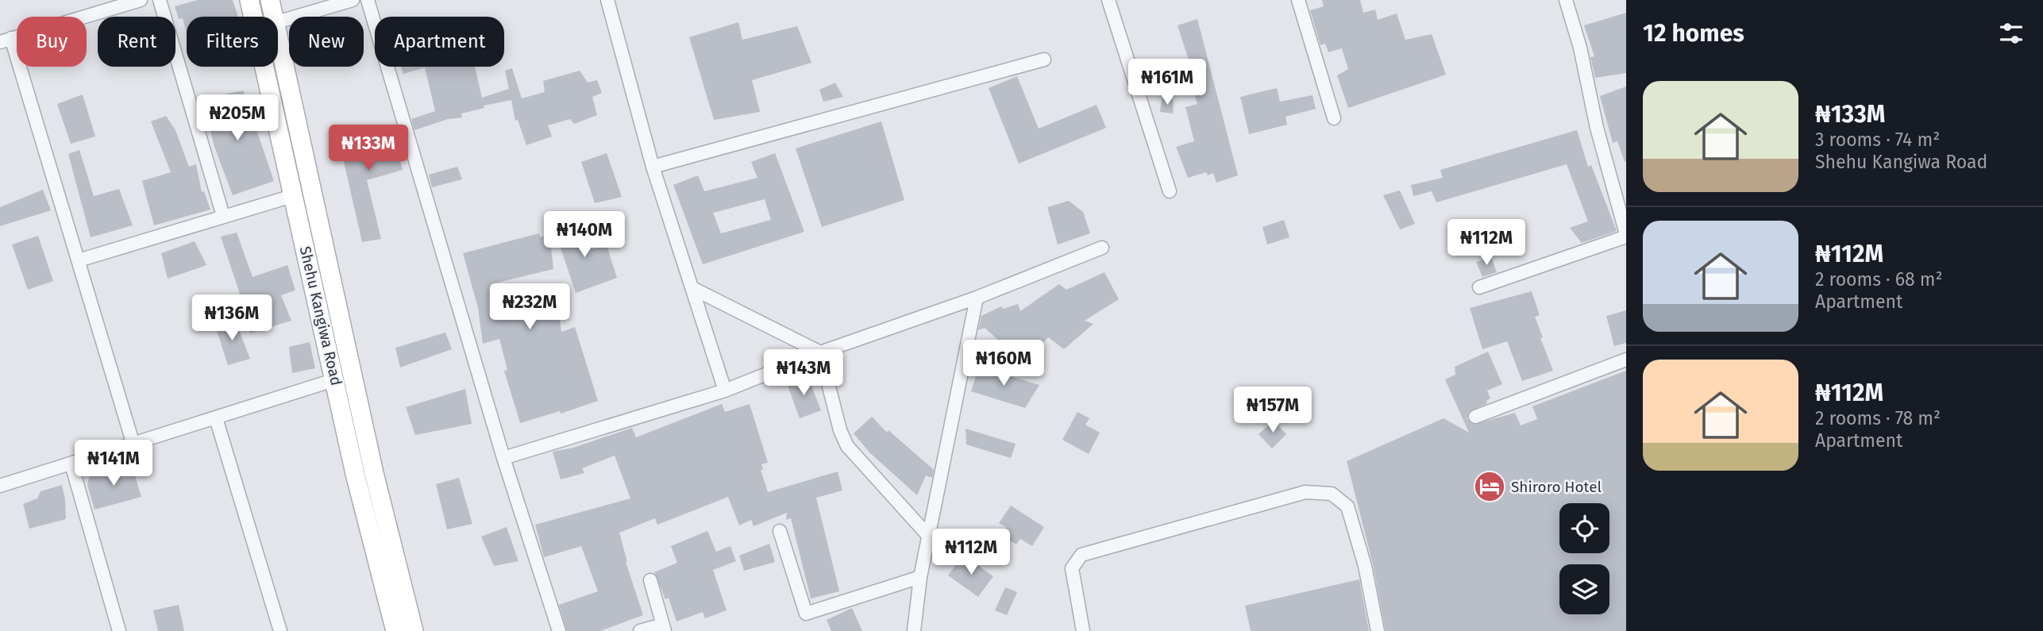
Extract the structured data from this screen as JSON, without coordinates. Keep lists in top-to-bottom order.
{
  "streets": {
    "main road": ["Shehu Kangiwa Road"]
  },
  "places": {
    "hotel": ["Shiroro Hotel"]
  },
  "page": {
    "heading": "12 homes",
    "chip": [
      "Buy",
      "Rent",
      "Filters",
      "New",
      "Apartment"
    ],
    "price": [
      "₦161M",
      "₦205M",
      "₦133M",
      "₦140M",
      "₦112M",
      "₦232M",
      "₦136M",
      "₦160M",
      "₦143M",
      "₦157M",
      "₦141M",
      "₦112M"
    ],
    "list": [
      {
        "name": "₦133M",
        "note": "3 rooms · 74 m² · Shehu Kangiwa Road"
      },
      {
        "name": "₦112M",
        "note": "2 rooms · 68 m² · Apartment"
      },
      {
        "name": "₦112M",
        "note": "2 rooms · 78 m² · Apartment"
      }
    ]
  }
}
